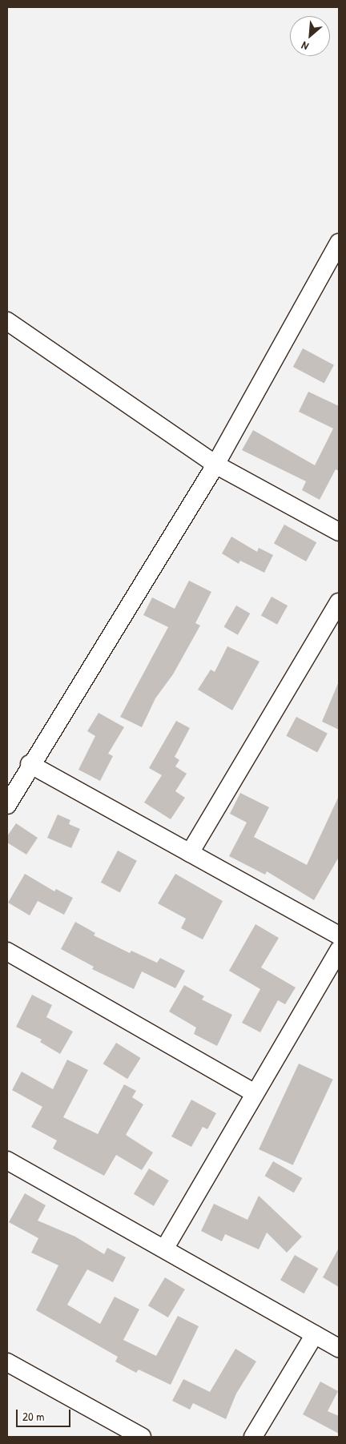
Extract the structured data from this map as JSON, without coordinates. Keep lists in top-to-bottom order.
{
  "scale_bar": "20 m",
  "north": "bottom left"
}
